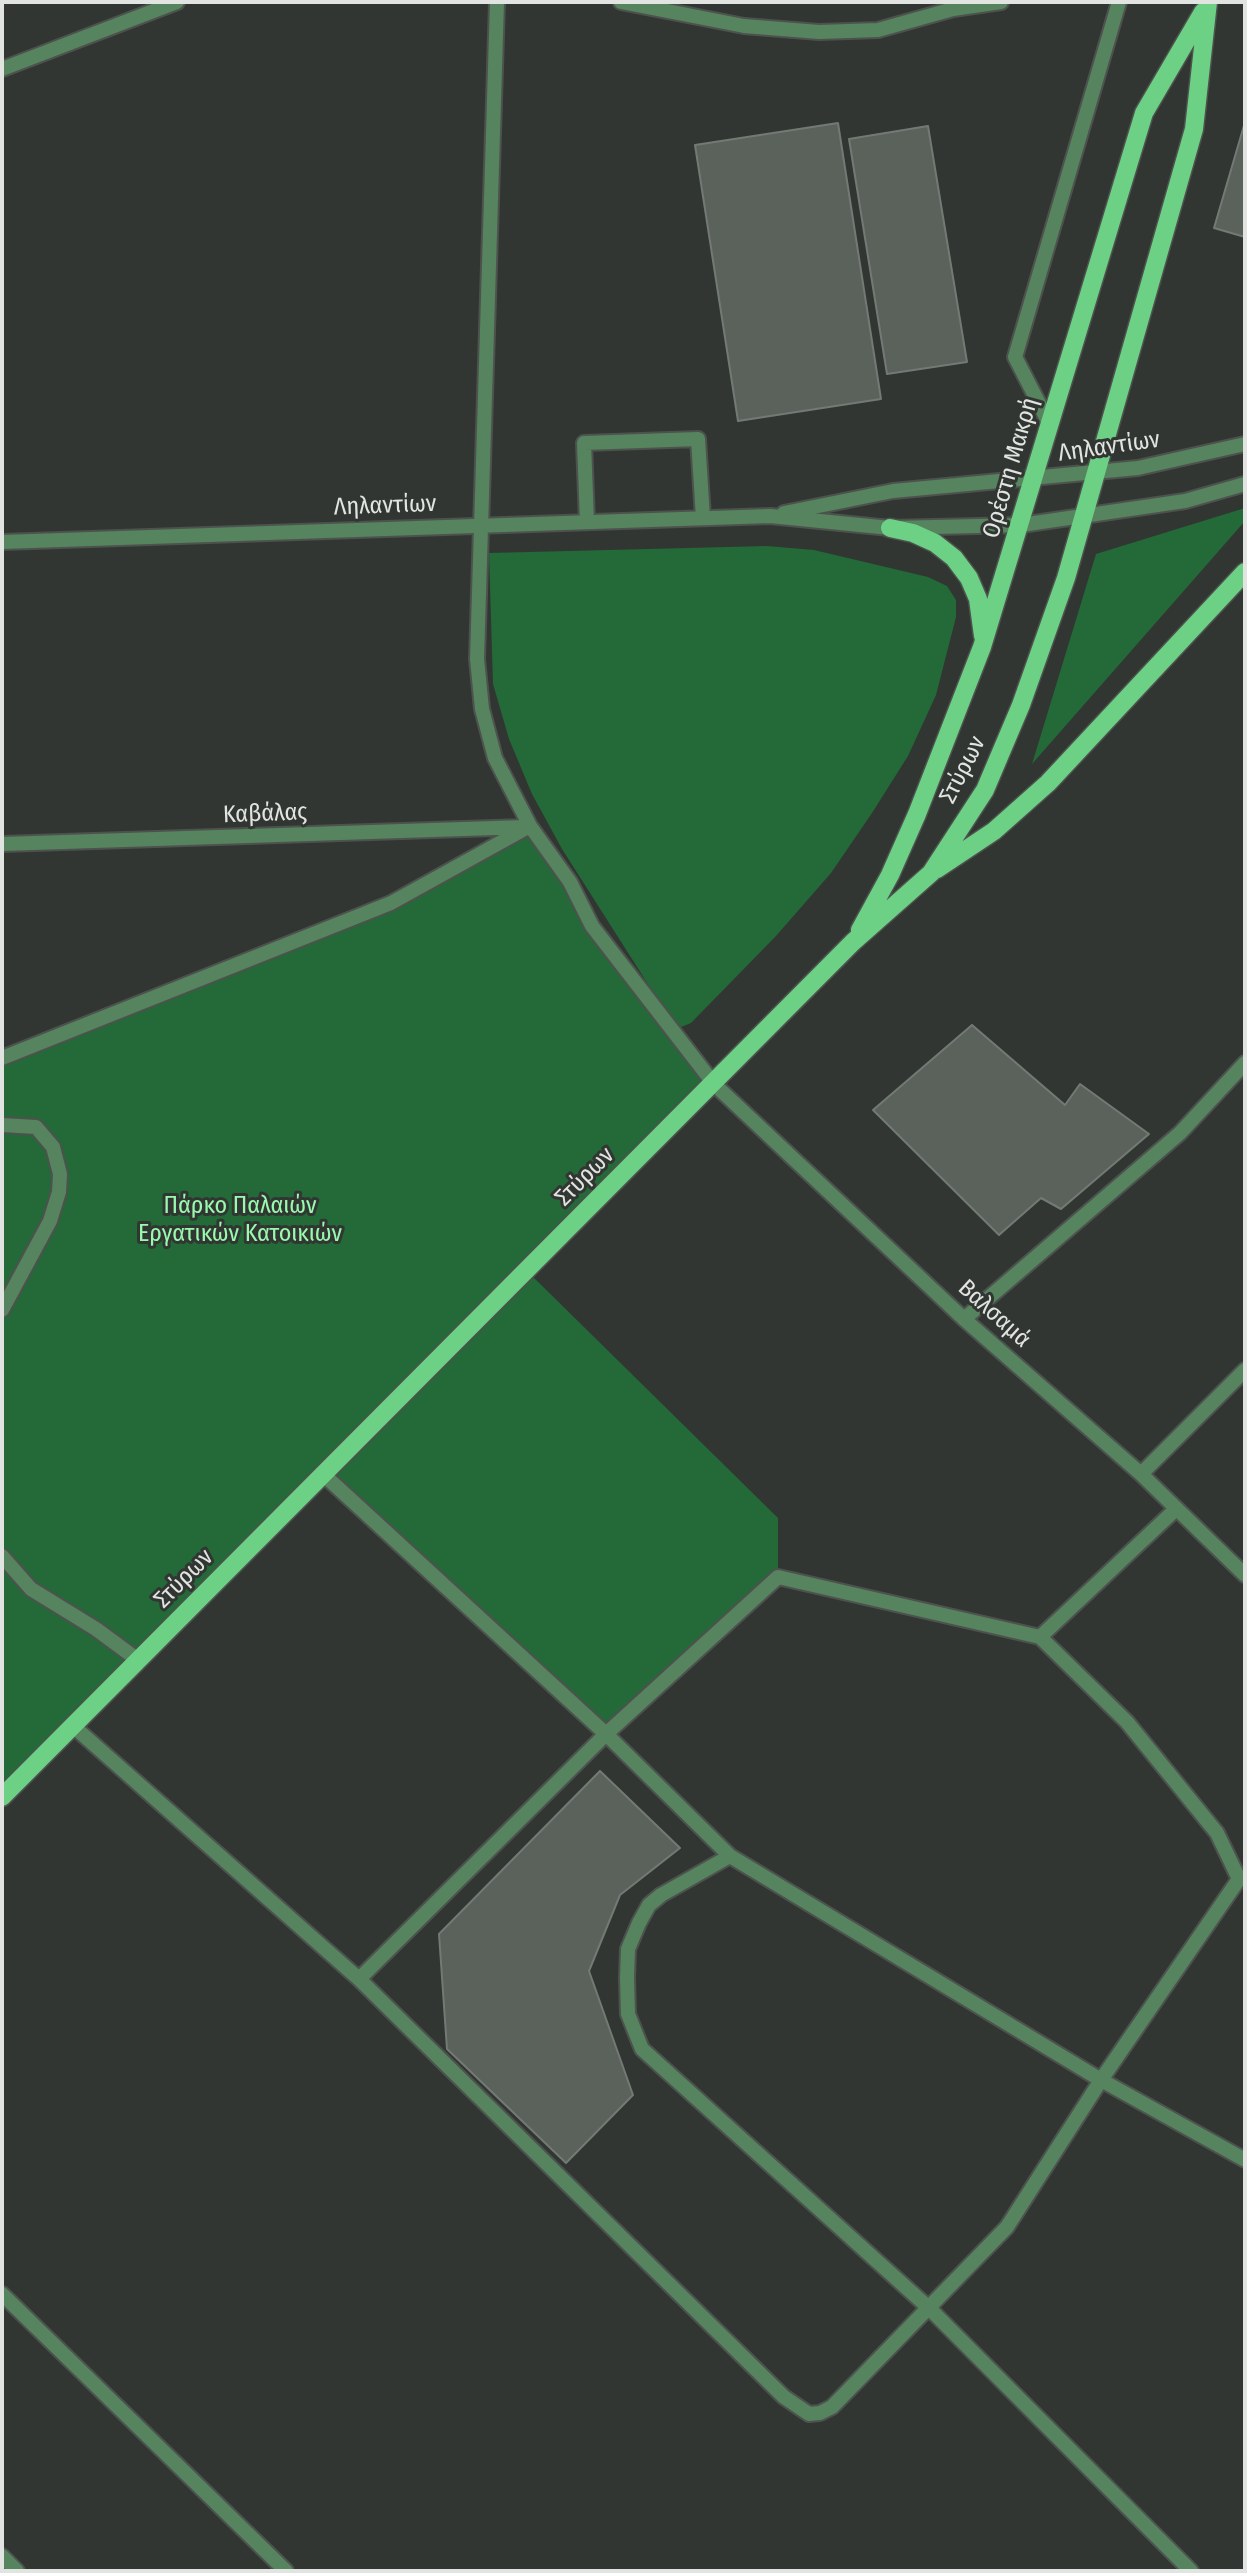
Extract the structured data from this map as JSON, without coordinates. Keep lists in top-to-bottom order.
{
  "streets": {
    "main road": ["Ορέστη Μακρή", "Στύρων"],
    "street": ["Ληλαντίων", "Καβάλας", "Βαλσαμά"]
  },
  "crossings": [
    ["Ληλαντίων", "Ορέστη Μακρή"],
    ["Ληλαντίων", "Στύρων"],
    ["Ληλαντίων", "Βαλσαμά"],
    ["Ορέστη Μακρή", "Στύρων"],
    ["Στύρων", "Βαλσαμά"],
    ["Καβάλας", "Βαλσαμά"]
  ],
  "parks": ["Πάρκο Παλαιών Εργατικών Κατοικιών"]
}
